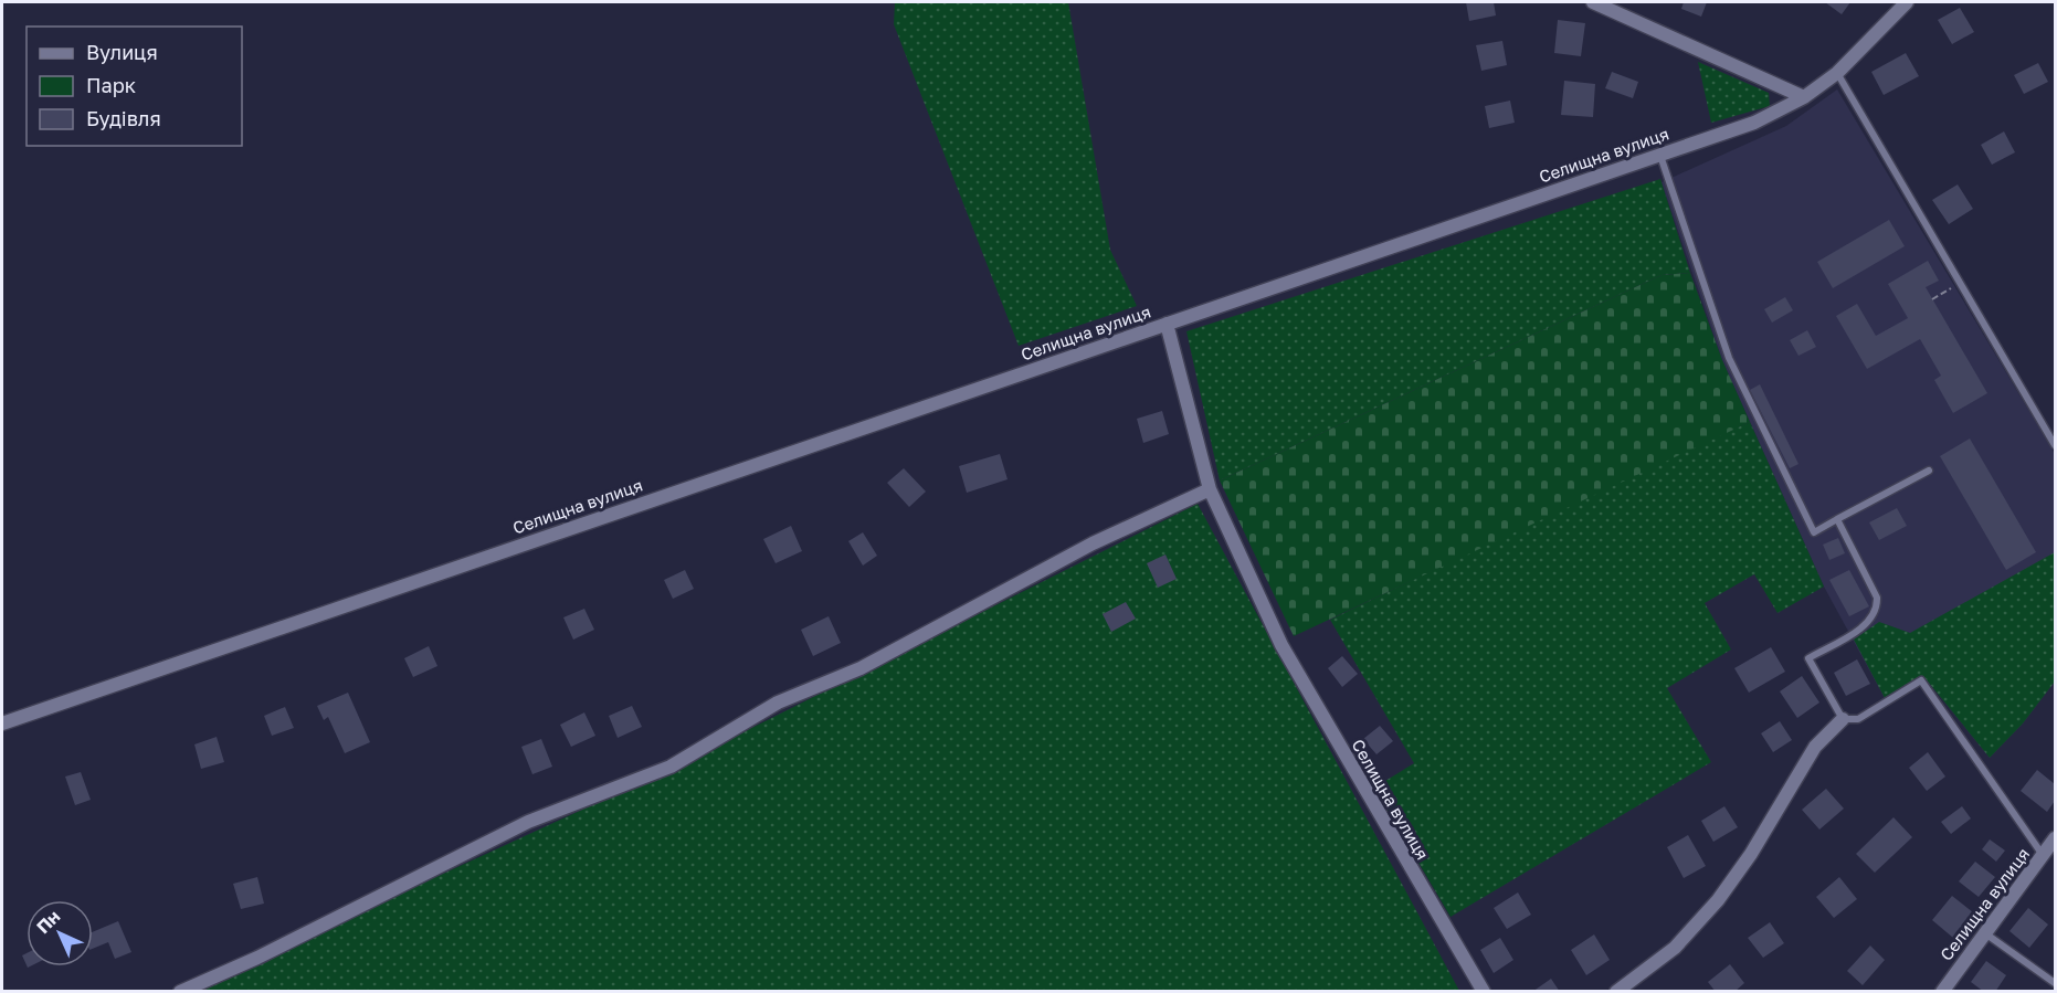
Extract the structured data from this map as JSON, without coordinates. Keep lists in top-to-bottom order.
{
  "streets": {
    "street": ["Селищна вулиця"]
  },
  "legend": ["Вулиця", "Парк", "Будівля"],
  "north": "top left"
}
